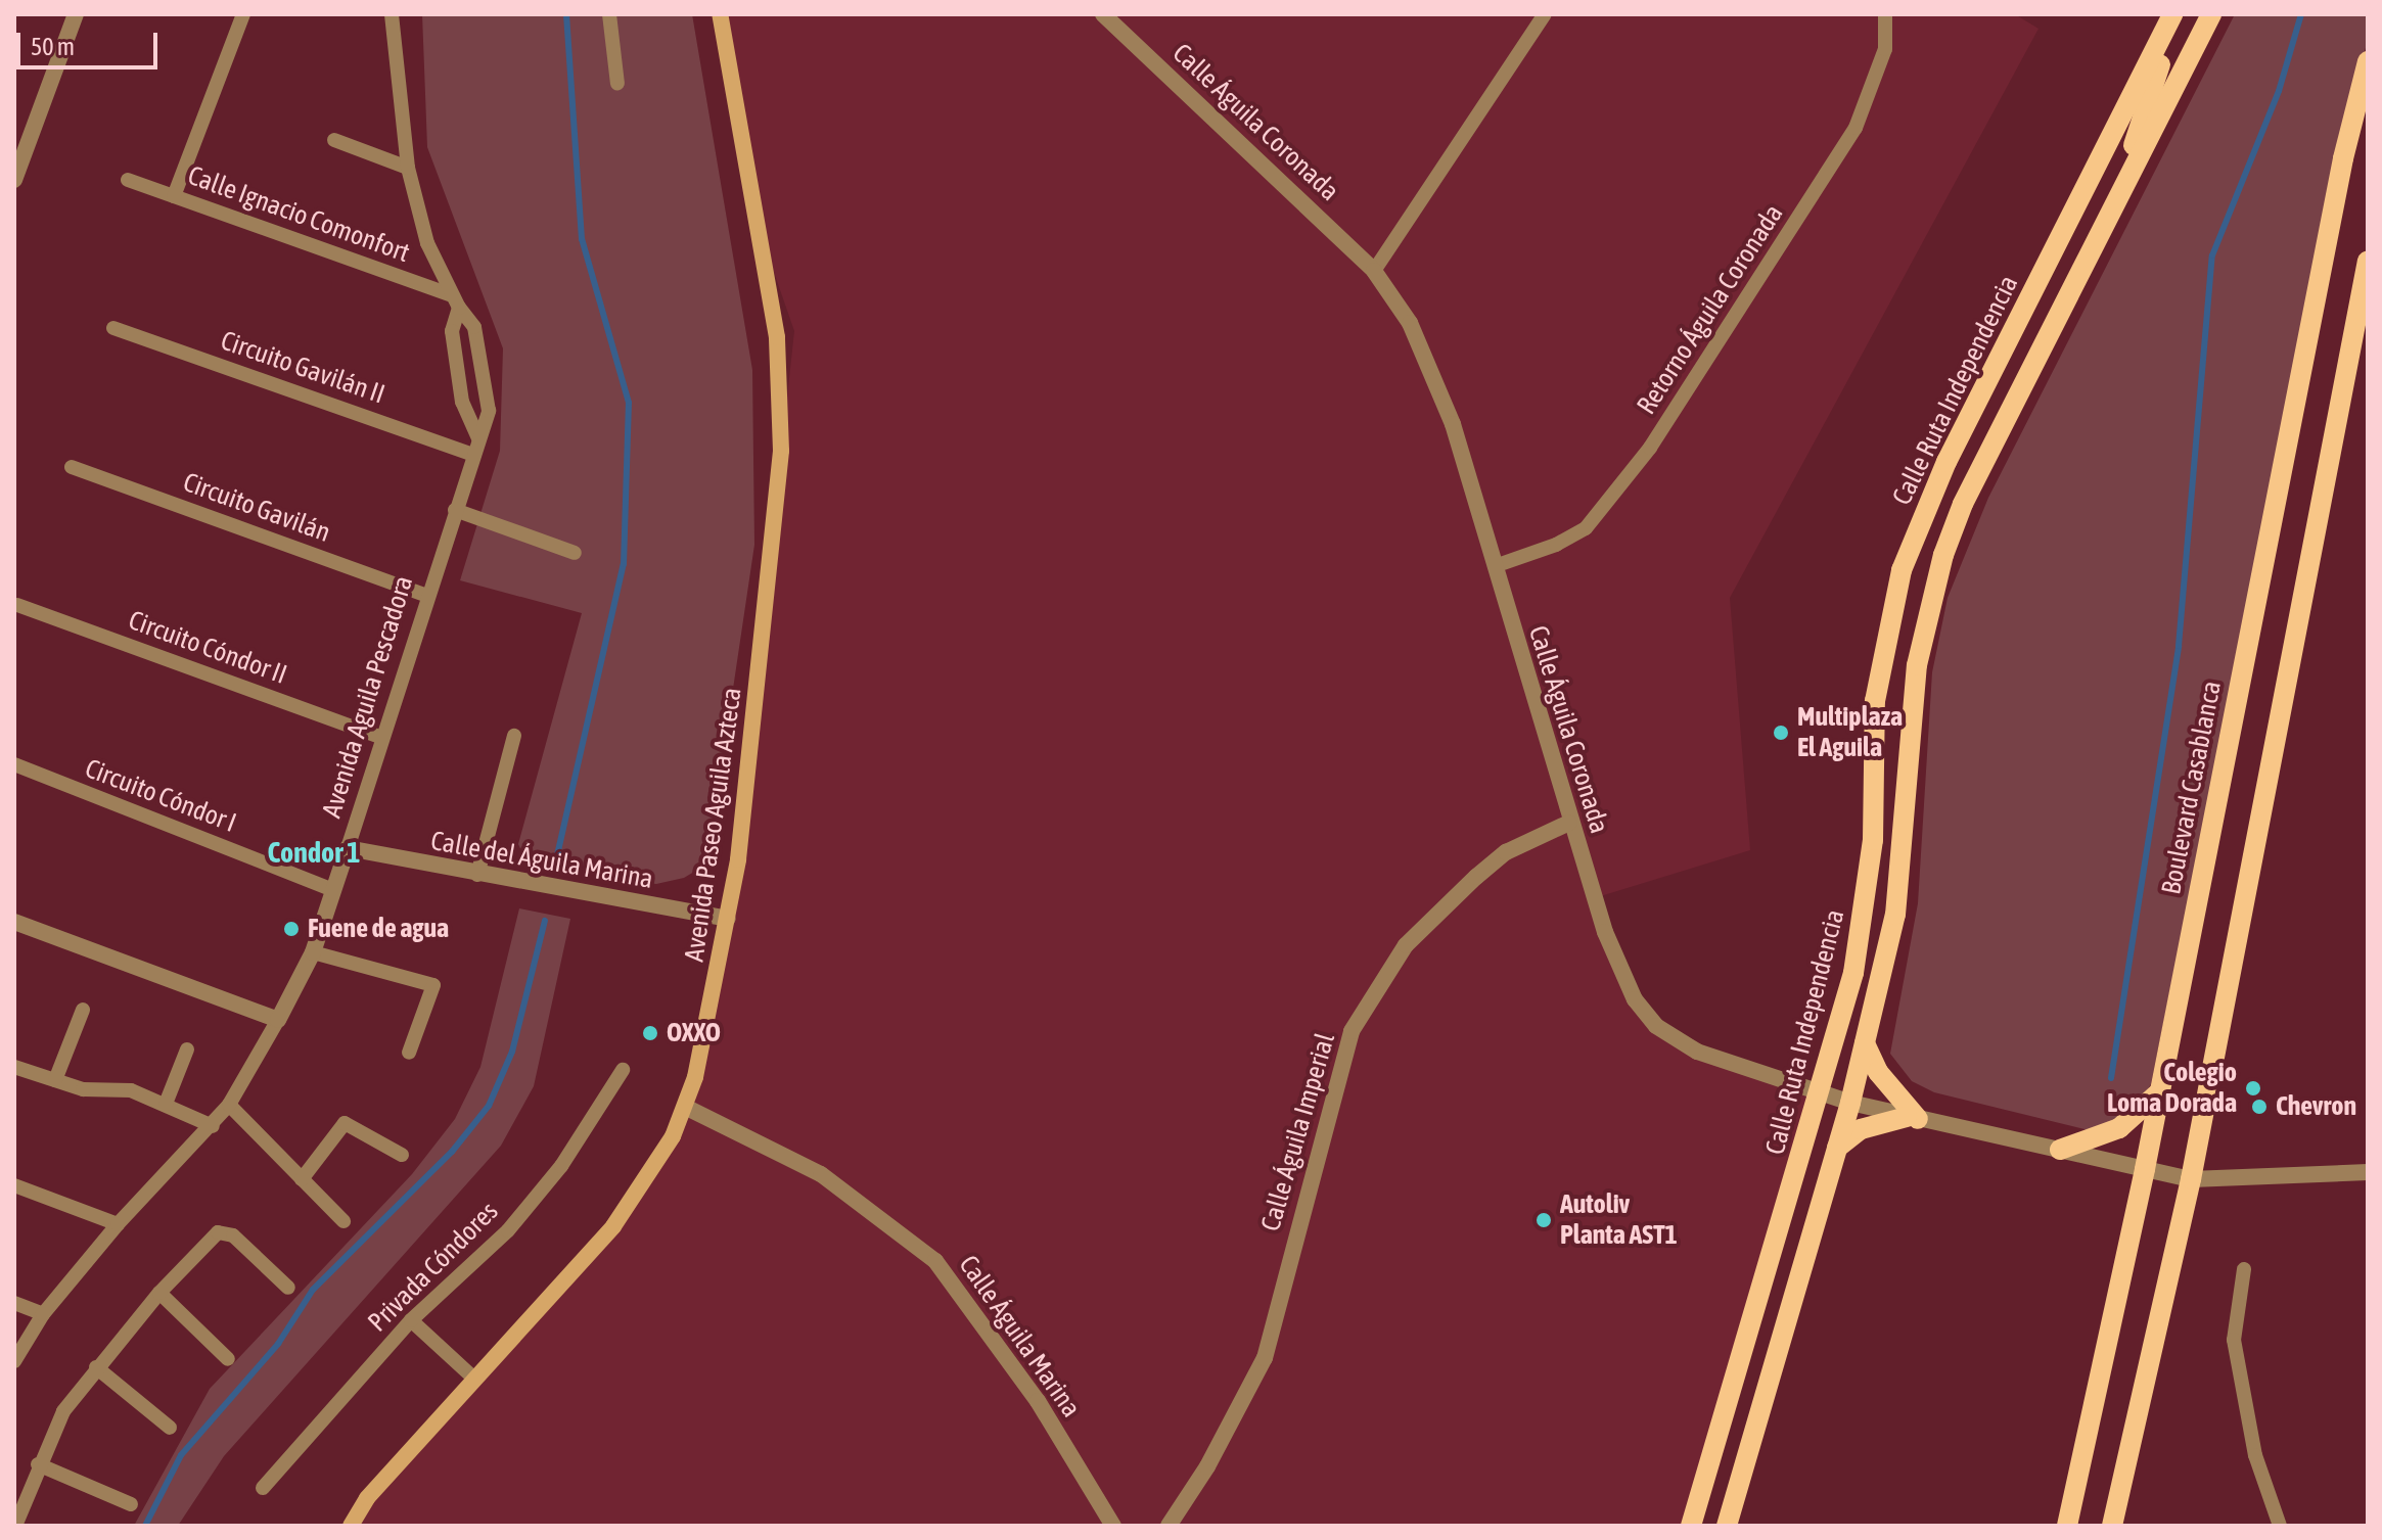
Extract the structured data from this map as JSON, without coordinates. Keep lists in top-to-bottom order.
{
  "streets": {
    "main road": ["Calle Ruta Independencia", "Boulevard Casablanca", "Avenida Paseo Aguila Azteca"],
    "street": [
      "Calle Águila Coronada",
      "Calle Ignacio Comonfort",
      "Retorno Águila Coronada",
      "Circuito Gavilán II",
      "Circuito Gavilán",
      "Circuito Cóndor II",
      "Avenida Aguila Pescadora",
      "Circuito Cóndor I",
      "Calle del Águila Marina",
      "Calle Águila Imperial",
      "Privada Cóndores",
      "Calle Águila Marina"
    ]
  },
  "crossings": [
    ["Calle Águila Coronada", "Retorno Águila Coronada"],
    ["Calle Águila Coronada", "Calle Ruta Independencia"],
    ["Calle Águila Coronada", "Boulevard Casablanca"],
    ["Calle Águila Coronada", "Calle Águila Imperial"],
    ["Calle Ignacio Comonfort", "Avenida Aguila Pescadora"],
    ["Circuito Gavilán II", "Avenida Aguila Pescadora"],
    ["Circuito Gavilán", "Avenida Aguila Pescadora"],
    ["Circuito Cóndor II", "Avenida Aguila Pescadora"],
    ["Avenida Aguila Pescadora", "Circuito Cóndor I"],
    ["Avenida Aguila Pescadora", "Calle del Águila Marina"],
    ["Avenida Paseo Aguila Azteca", "Calle del Águila Marina"],
    ["Avenida Paseo Aguila Azteca", "Calle Águila Marina"]
  ],
  "districts": ["Condor 1"],
  "places": [
    "Multiplaza El Aguila",
    "Fuene de agua",
    "OXXO",
    "Colegio Loma Dorada",
    "Chevron",
    "Autoliv Planta AST1"
  ],
  "scale_bar": "50 m"
}
